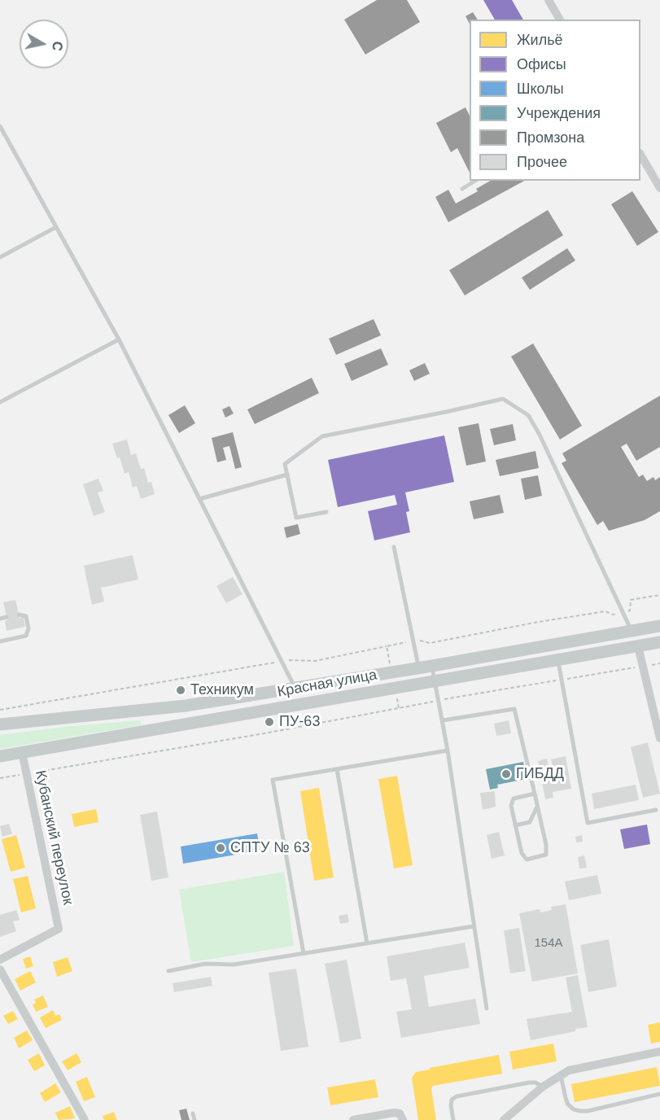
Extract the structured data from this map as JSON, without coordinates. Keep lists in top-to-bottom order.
{
  "streets": {
    "main road": ["Красная улица"],
    "street": ["Кубанский переулок"]
  },
  "crossings": [
    ["Красная улица", "Кубанский переулок"]
  ],
  "places": [
    "Техникум",
    "ПУ-63",
    "ГИБДД",
    "СПТУ № 63"
  ],
  "house_numbers": ["154А"],
  "legend": [
    "Жильё",
    "Офисы",
    "Школы",
    "Учреждения",
    "Промзона",
    "Прочее"
  ],
  "north": "right"
}
